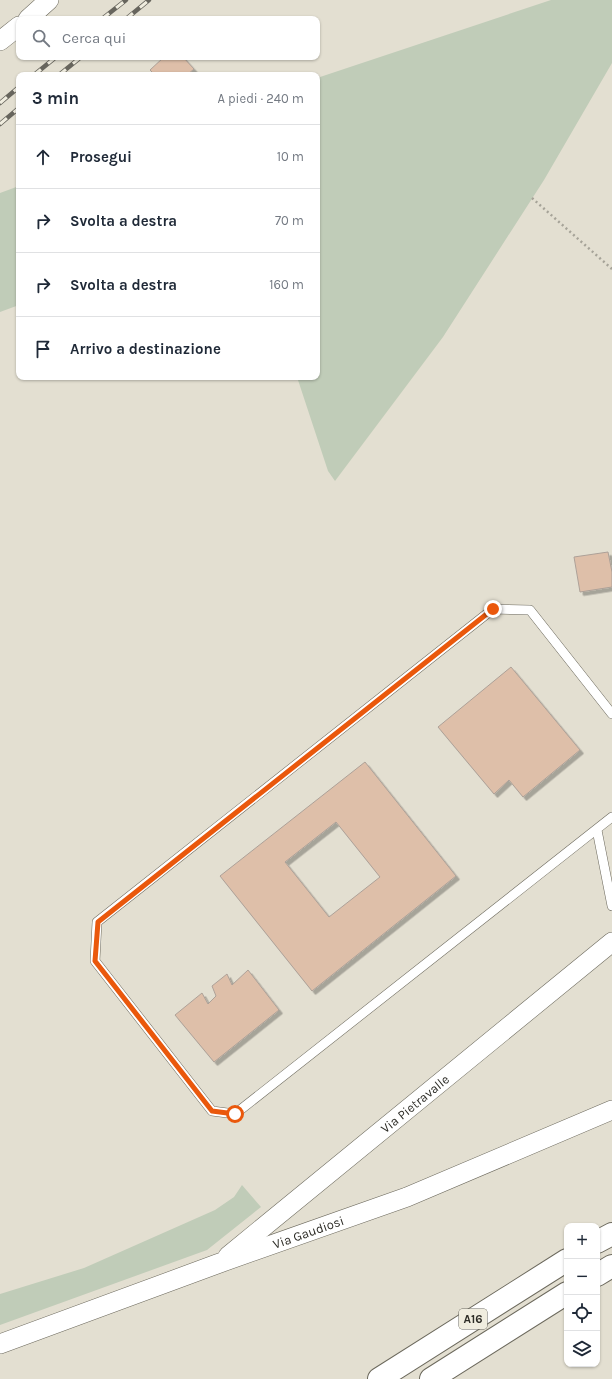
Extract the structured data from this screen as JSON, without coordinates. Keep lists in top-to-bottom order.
{
  "streets": {
    "highway": ["A16"],
    "street": ["Via Pietravalle", "Via Gaudiosi"]
  },
  "crossings": [
    ["Via Pietravalle", "Via Gaudiosi"]
  ],
  "page": {
    "search": "Cerca qui",
    "heading": ["3 min", "A piedi · 240 m"],
    "list": [
      ["Prosegui", "10 m"],
      ["Svolta a destra", "70 m"],
      ["Svolta a destra", "160 m"],
      "Arrivo a destinazione"
    ],
    "map_buttons": ["+", "−"]
  }
}
